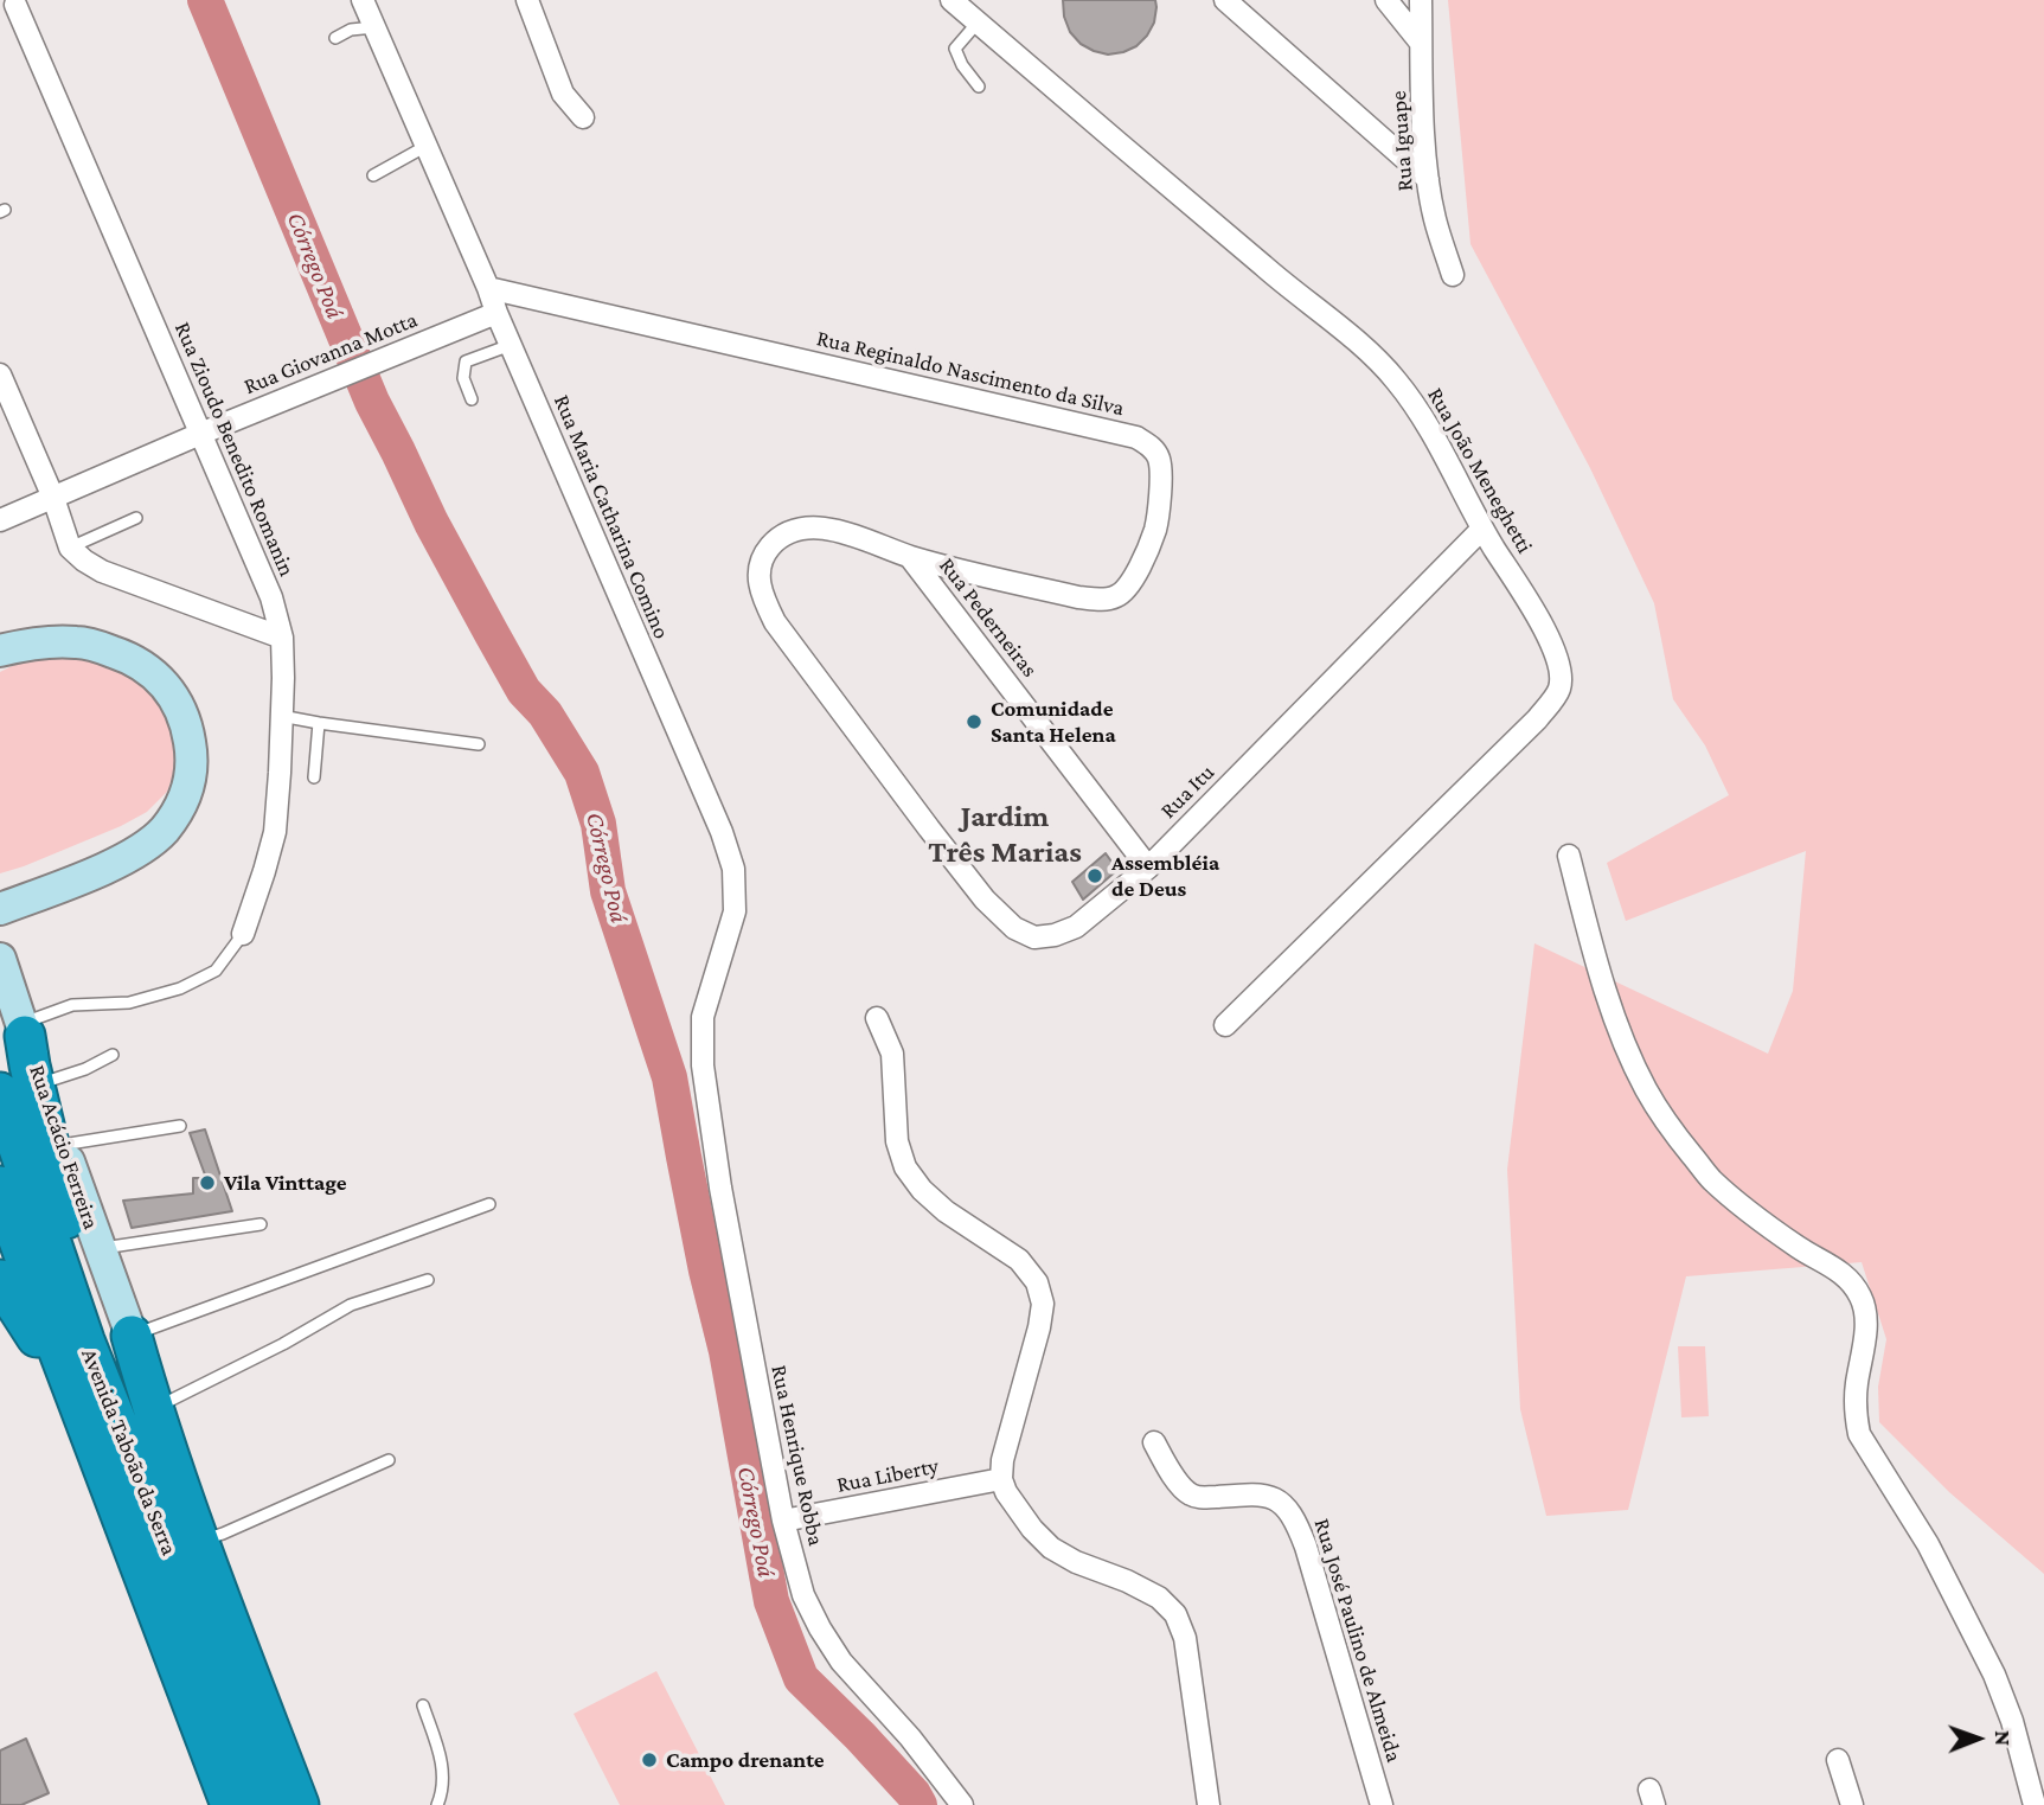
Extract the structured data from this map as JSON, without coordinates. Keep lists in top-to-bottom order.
{
  "streets": {
    "highway": ["Avenida Taboão da Serra"],
    "main road": ["Rua Acácio Ferreira"],
    "street": [
      "Rua Iguape",
      "Rua Giovanna Motta",
      "Rua Reginaldo Nascimento da Silva",
      "Rua Zioudo Benedito Romanin",
      "Rua João Meneghetti",
      "Rua Maria Catharina Comino",
      "Rua Pederneiras",
      "Rua Itu",
      "Rua Henrique Robba",
      "Rua Liberty",
      "Rua José Paulino de Almeida"
    ]
  },
  "crossings": [
    ["Rua Giovanna Motta", "Rua Zioudo Benedito Romanin"],
    ["Rua Giovanna Motta", "Rua Maria Catharina Comino"],
    ["Rua Reginaldo Nascimento da Silva", "Rua Maria Catharina Comino"],
    ["Rua Reginaldo Nascimento da Silva", "Rua Pederneiras"],
    ["Rua Reginaldo Nascimento da Silva", "Rua Itu"],
    ["Rua João Meneghetti", "Rua Itu"],
    ["Rua Maria Catharina Comino", "Rua Henrique Robba"],
    ["Rua Pederneiras", "Rua Itu"],
    ["Rua Henrique Robba", "Rua Liberty"]
  ],
  "districts": ["Jardim Três Marias"],
  "water": ["Córrego Poá"],
  "places": [
    "Comunidade Santa Helena",
    "Assembléia de Deus",
    "Vila Vinttage",
    "Campo drenante"
  ],
  "north": "right"
}
